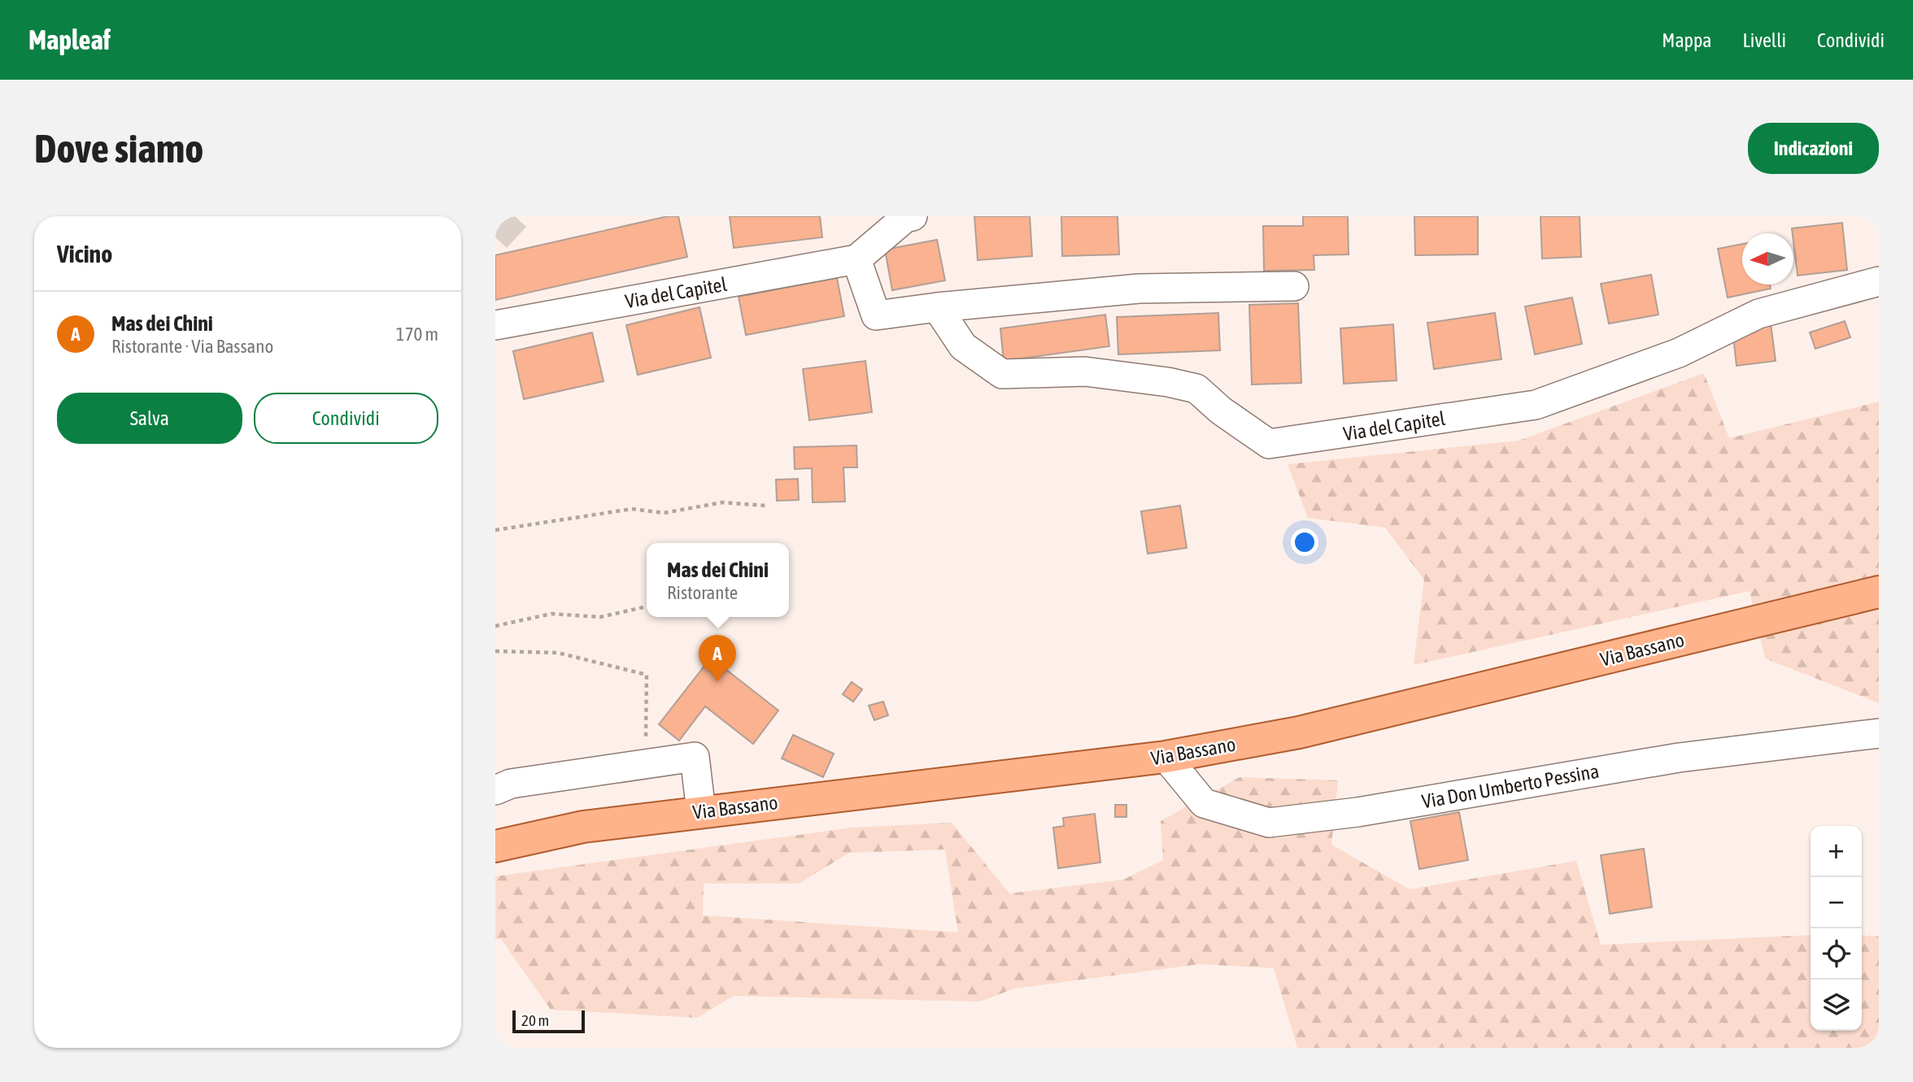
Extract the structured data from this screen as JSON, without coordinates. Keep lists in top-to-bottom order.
{
  "streets": {
    "main road": ["Via Bassano"],
    "street": ["Via del Capitel", "Via Don Umberto Pessina"]
  },
  "crossings": [
    ["Via Bassano", "Via Don Umberto Pessina"]
  ],
  "scale_bar": "20 m",
  "north": "left",
  "page": {
    "header": "Mapleaf",
    "nav": ["Mappa", "Livelli", "Condividi"],
    "buttons": [
      "Indicazioni",
      ["Salva", "Condividi"]
    ],
    "title": "Dove siamo",
    "heading": "Vicino",
    "list": [
      {
        "mark": "A",
        "name": "Mas dei Chini",
        "note": "Ristorante · Via Bassano",
        "value": "170 m"
      }
    ],
    "popup": ["Mas dei Chini", "Ristorante"],
    "pins": "A",
    "map_buttons": ["+", "−"],
    "scale": "20 m"
  }
}
